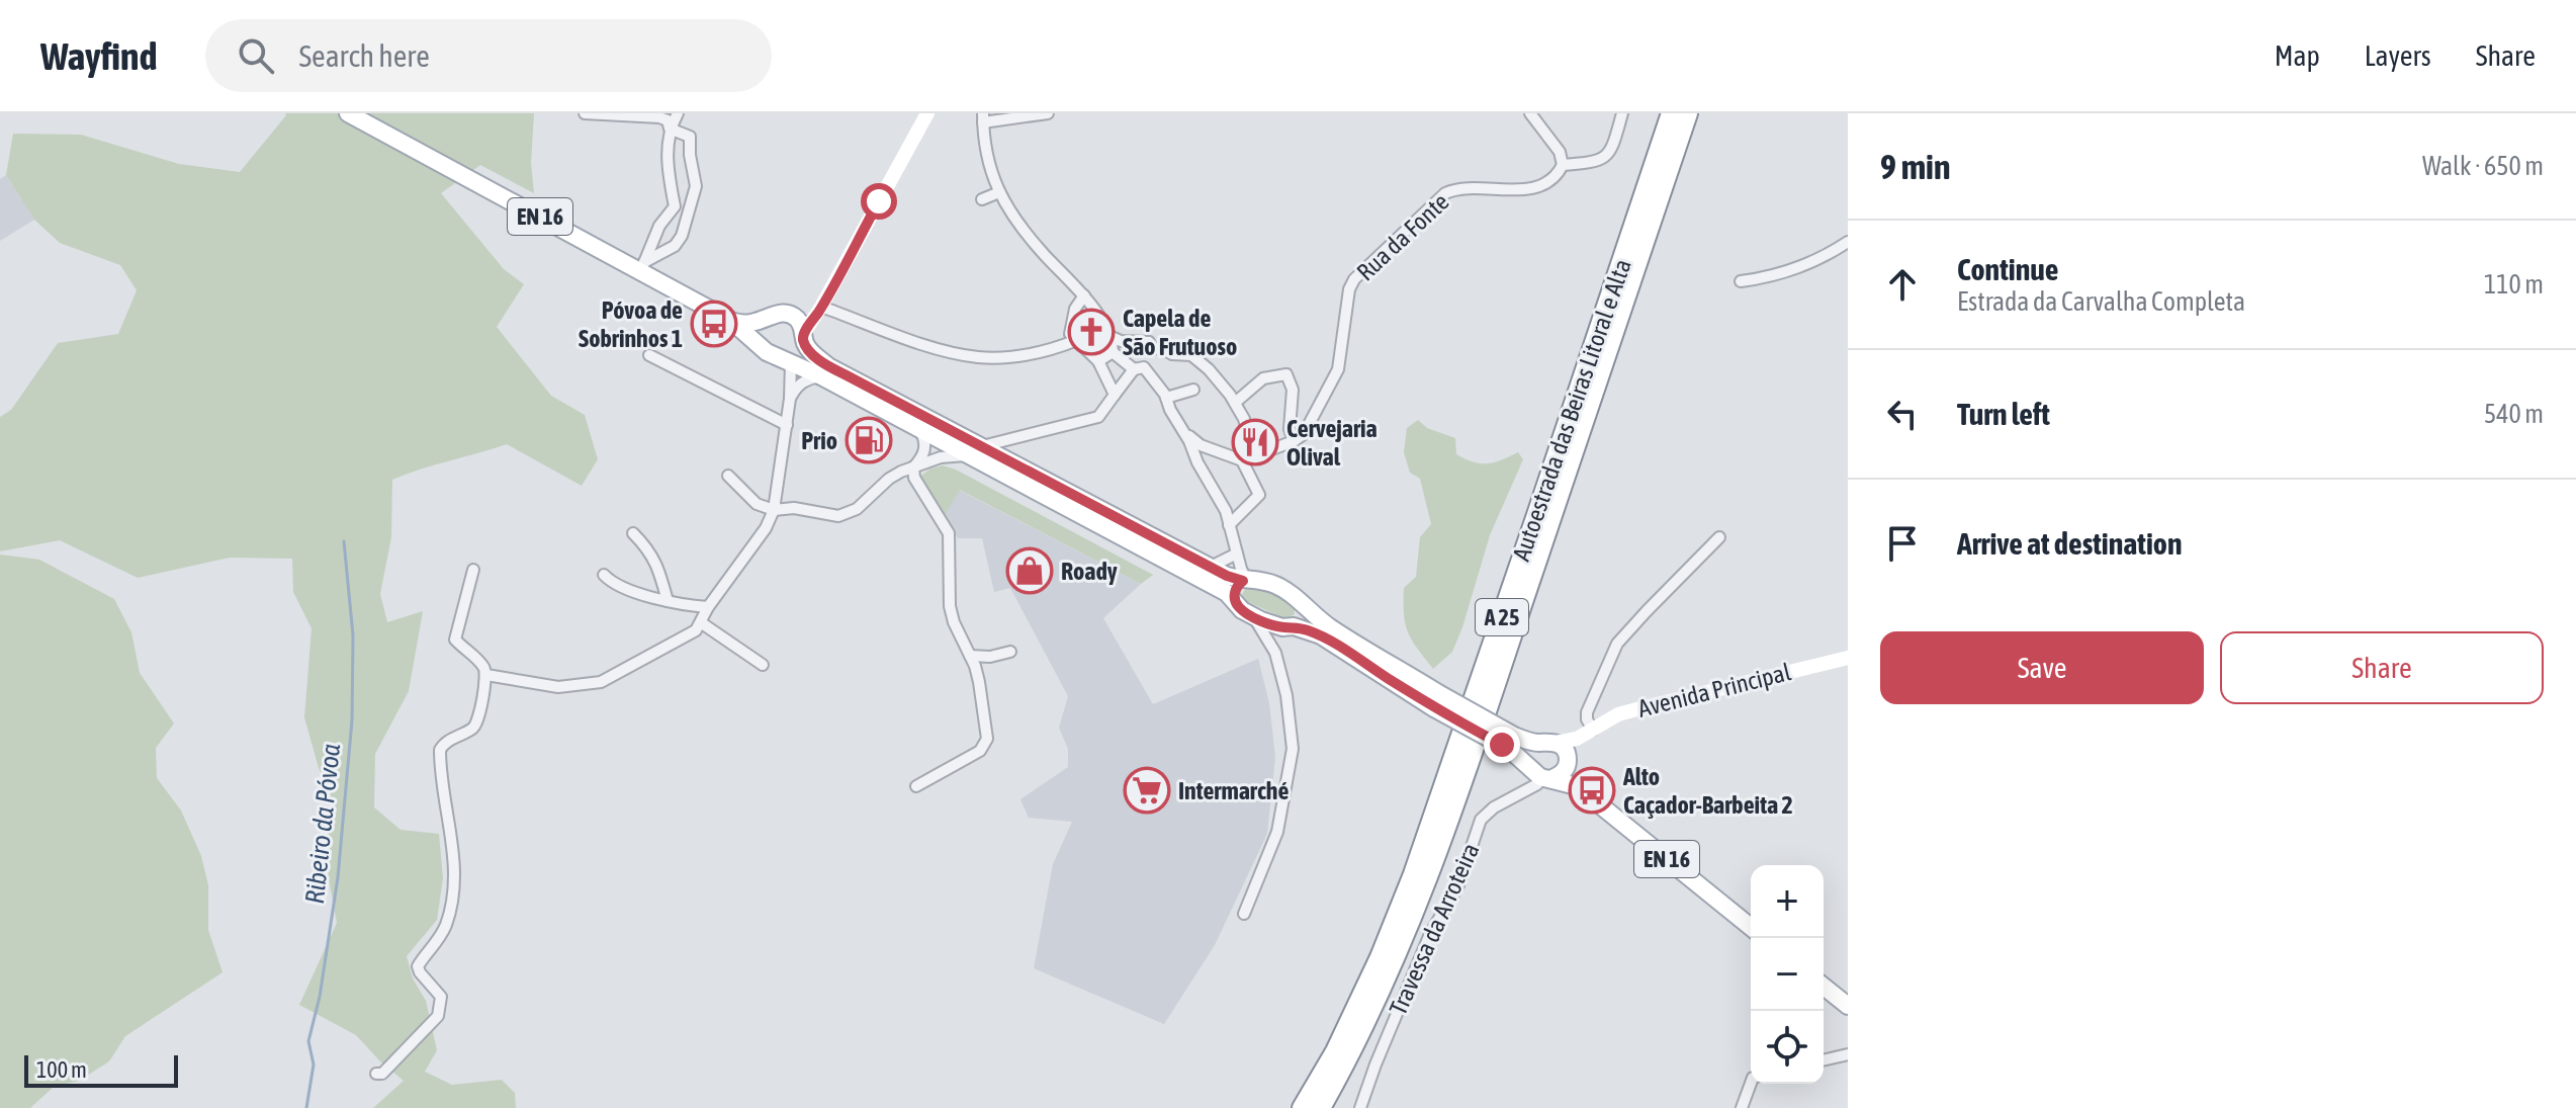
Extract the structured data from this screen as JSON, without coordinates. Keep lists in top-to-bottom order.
{
  "streets": {
    "highway": ["Autoestrada das Beiras Litoral e Alta", "A 25"],
    "main road": ["EN 16", "Avenida Principal"],
    "street": ["Rua da Fonte", "Travessa da Arroteira"]
  },
  "crossings": [
    ["EN 16", "Avenida Principal"],
    ["EN 16", "Travessa da Arroteira"]
  ],
  "water": ["Ribeiro da Póvoa"],
  "places": {
    "bus stop": ["Póvoa de Sobrinhos 1", "Alto Caçador-Barbeita 2"],
    "church": ["Capela de São Frutuoso"],
    "fuel station": ["Prio"],
    "restaurant": ["Cervejaria Olival"],
    "shop": ["Roady"],
    "supermarket": ["Intermarché"]
  },
  "scale_bar": "100 m",
  "page": {
    "header": "Wayfind",
    "search": "Search here",
    "nav": ["Map", "Layers", "Share"],
    "heading": ["9 min", "Walk · 650 m"],
    "list": [
      ["Continue", "Estrada da Carvalha Completa", "110 m"],
      ["Turn left", "540 m"],
      "Arrive at destination"
    ],
    "buttons": ["Save", "Share"],
    "map_buttons": ["+", "−"],
    "scale": "100 m"
  }
}
